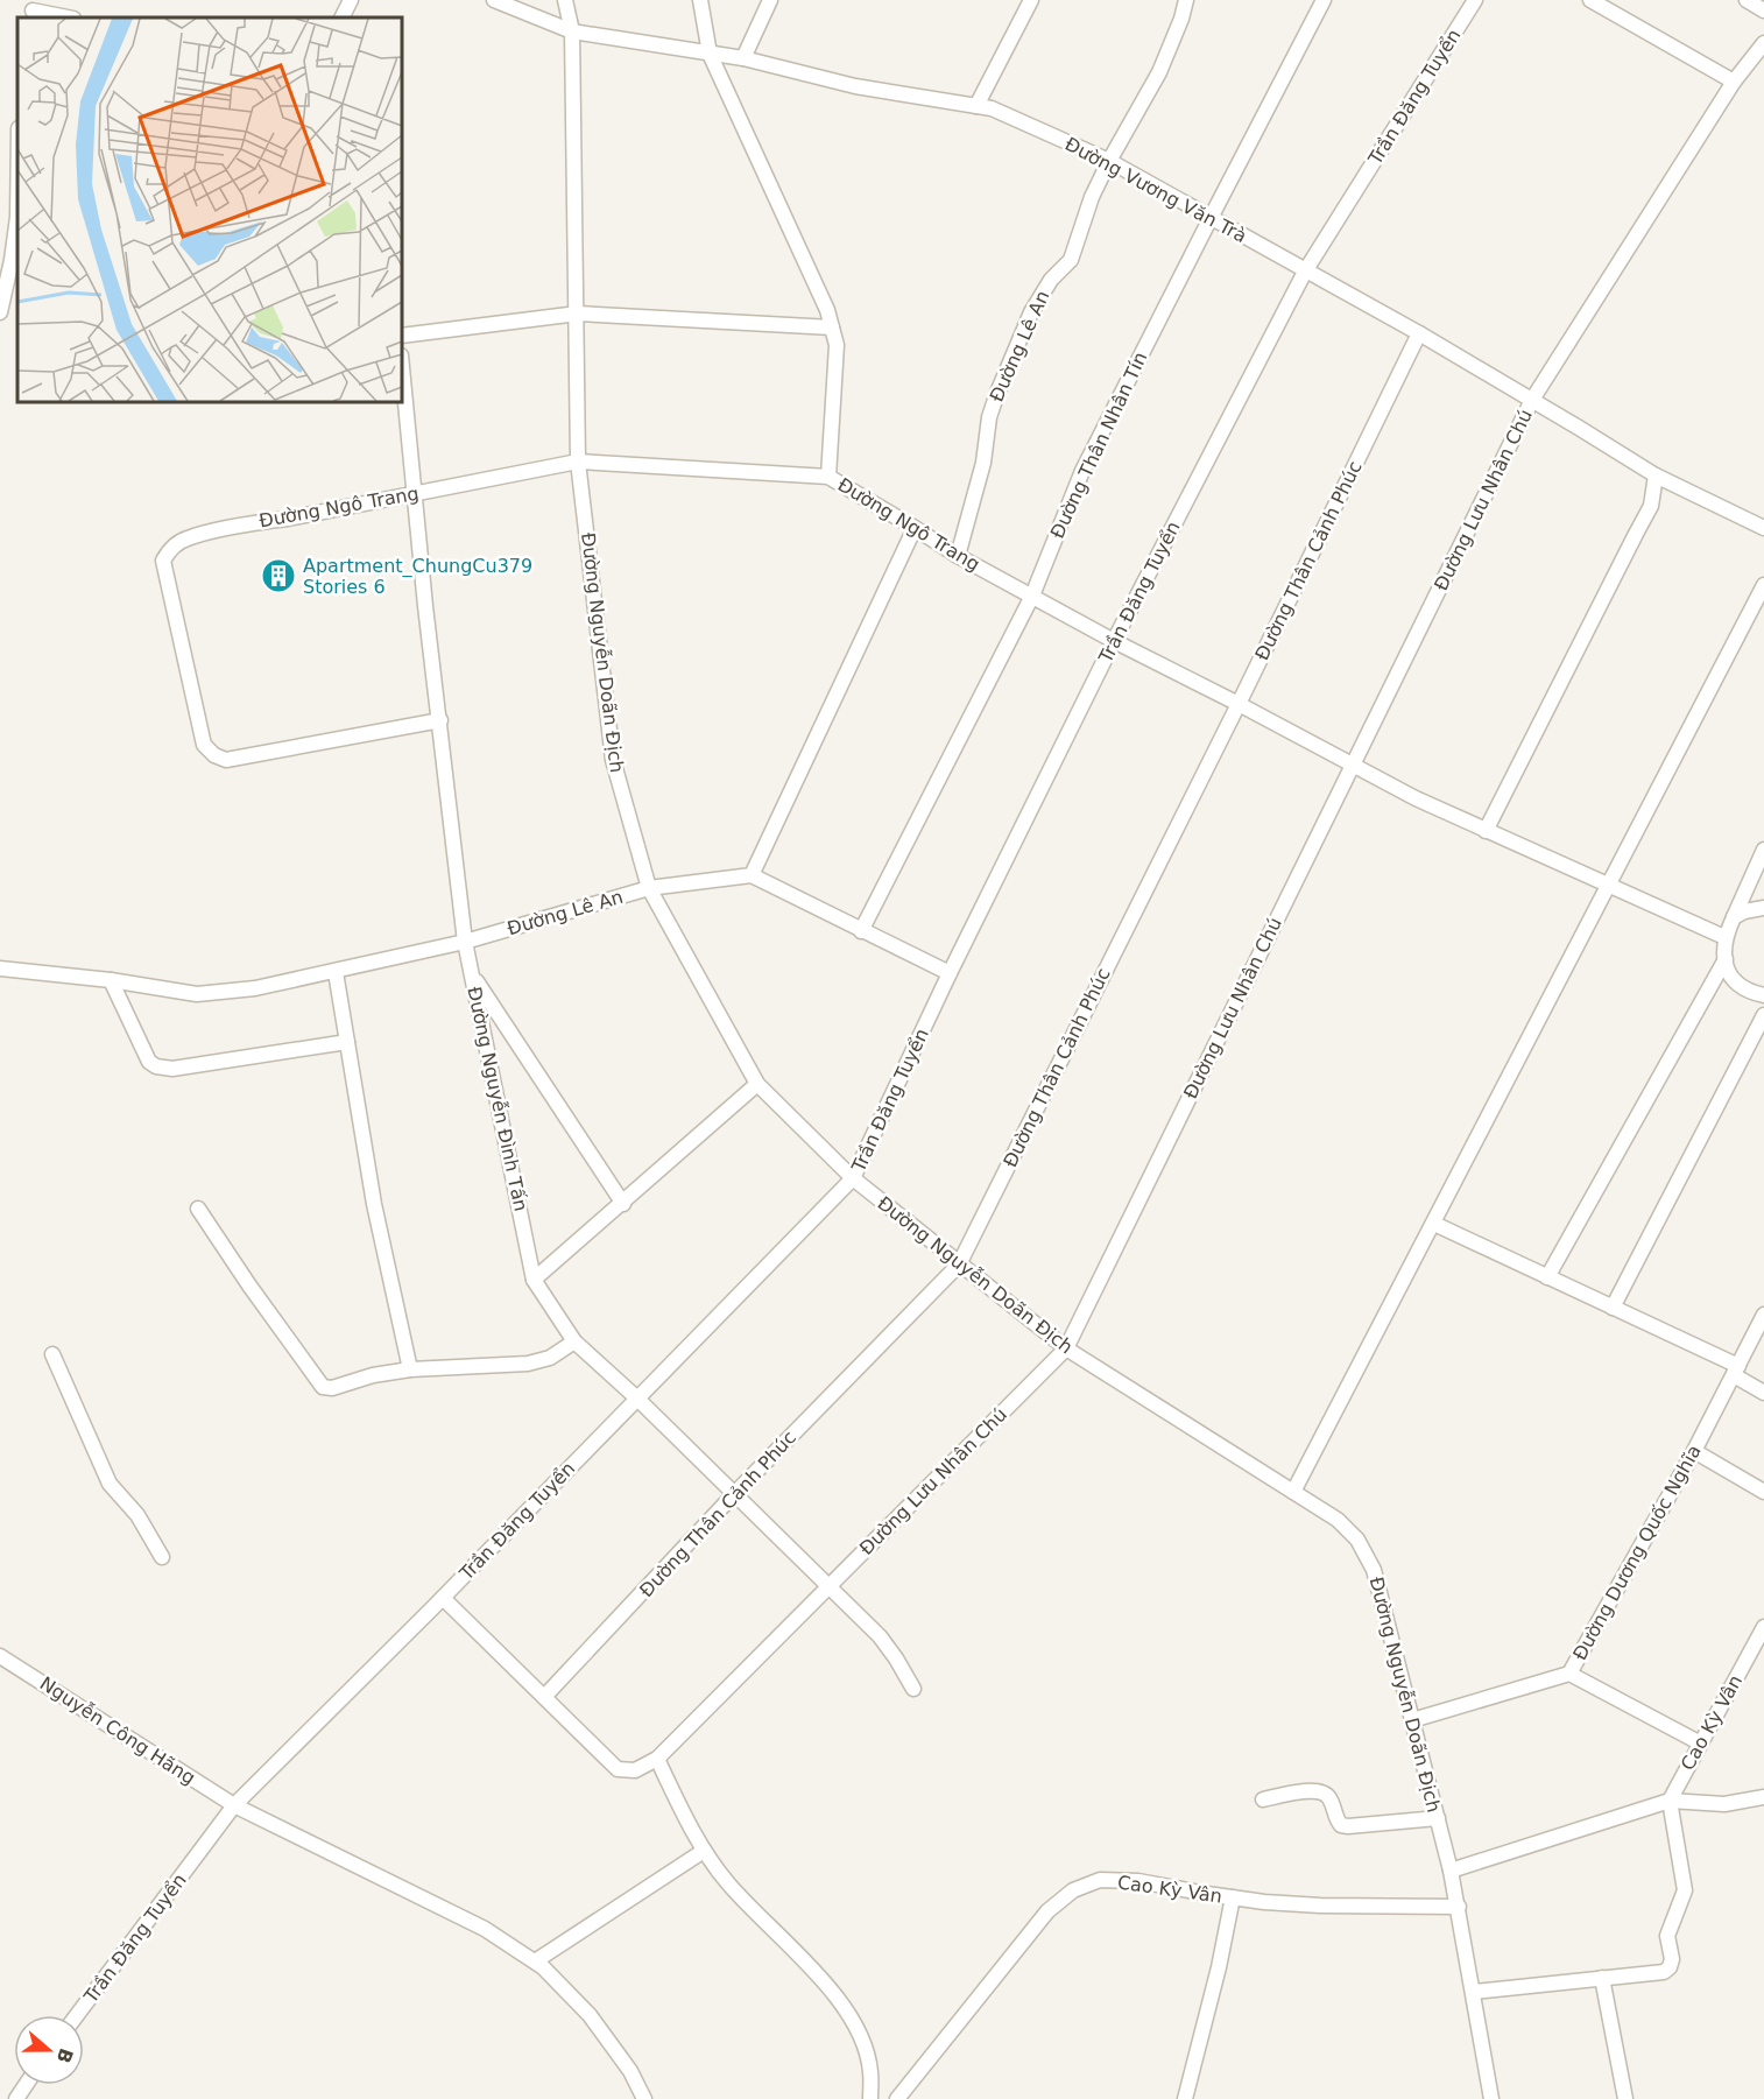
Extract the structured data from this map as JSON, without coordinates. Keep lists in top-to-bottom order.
{
  "streets": {
    "street": [
      "Trần Đăng Tuyển",
      "Đường Vương Văn Trà",
      "Đường Lê An",
      "Đường Thân Nhân Tín",
      "Đường Lưu Nhân Chú",
      "Đường Ngô Trang",
      "Đường Thân Cảnh Phúc",
      "Đường Nguyễn Doãn Địch",
      "Đường Nguyễn Đình Tấn",
      "Đường Dương Quốc Nghĩa",
      "Cao Kỳ Vân",
      "Nguyễn Công Hãng"
    ]
  },
  "crossings": [
    ["Trần Đăng Tuyển", "Đường Vương Văn Trà"],
    ["Trần Đăng Tuyển", "Đường Lưu Nhân Chú"],
    ["Trần Đăng Tuyển", "Đường Ngô Trang"],
    ["Trần Đăng Tuyển", "Đường Nguyễn Doãn Địch"],
    ["Trần Đăng Tuyển", "Đường Nguyễn Đình Tấn"],
    ["Trần Đăng Tuyển", "Nguyễn Công Hãng"],
    ["Đường Vương Văn Trà", "Đường Lê An"],
    ["Đường Vương Văn Trà", "Đường Thân Nhân Tín"],
    ["Đường Vương Văn Trà", "Đường Lưu Nhân Chú"],
    ["Đường Vương Văn Trà", "Đường Thân Cảnh Phúc"],
    ["Đường Vương Văn Trà", "Đường Nguyễn Doãn Địch"],
    ["Đường Lê An", "Đường Ngô Trang"],
    ["Đường Lê An", "Đường Nguyễn Doãn Địch"],
    ["Đường Lê An", "Đường Nguyễn Đình Tấn"],
    ["Đường Thân Nhân Tín", "Đường Ngô Trang"],
    ["Đường Lưu Nhân Chú", "Đường Ngô Trang"],
    ["Đường Lưu Nhân Chú", "Đường Thân Cảnh Phúc"],
    ["Đường Lưu Nhân Chú", "Đường Nguyễn Doãn Địch"],
    ["Đường Lưu Nhân Chú", "Đường Nguyễn Đình Tấn"],
    ["Đường Ngô Trang", "Đường Thân Cảnh Phúc"],
    ["Đường Ngô Trang", "Đường Nguyễn Doãn Địch"],
    ["Đường Ngô Trang", "Đường Nguyễn Đình Tấn"],
    ["Đường Thân Cảnh Phúc", "Đường Nguyễn Doãn Địch"],
    ["Đường Thân Cảnh Phúc", "Đường Nguyễn Đình Tấn"],
    ["Đường Nguyễn Doãn Địch", "Đường Dương Quốc Nghĩa"],
    ["Đường Nguyễn Doãn Địch", "Cao Kỳ Vân"]
  ],
  "places": {
    "building": ["Apartment_ChungCu379 Stories 6"]
  },
  "north": "right"
}
